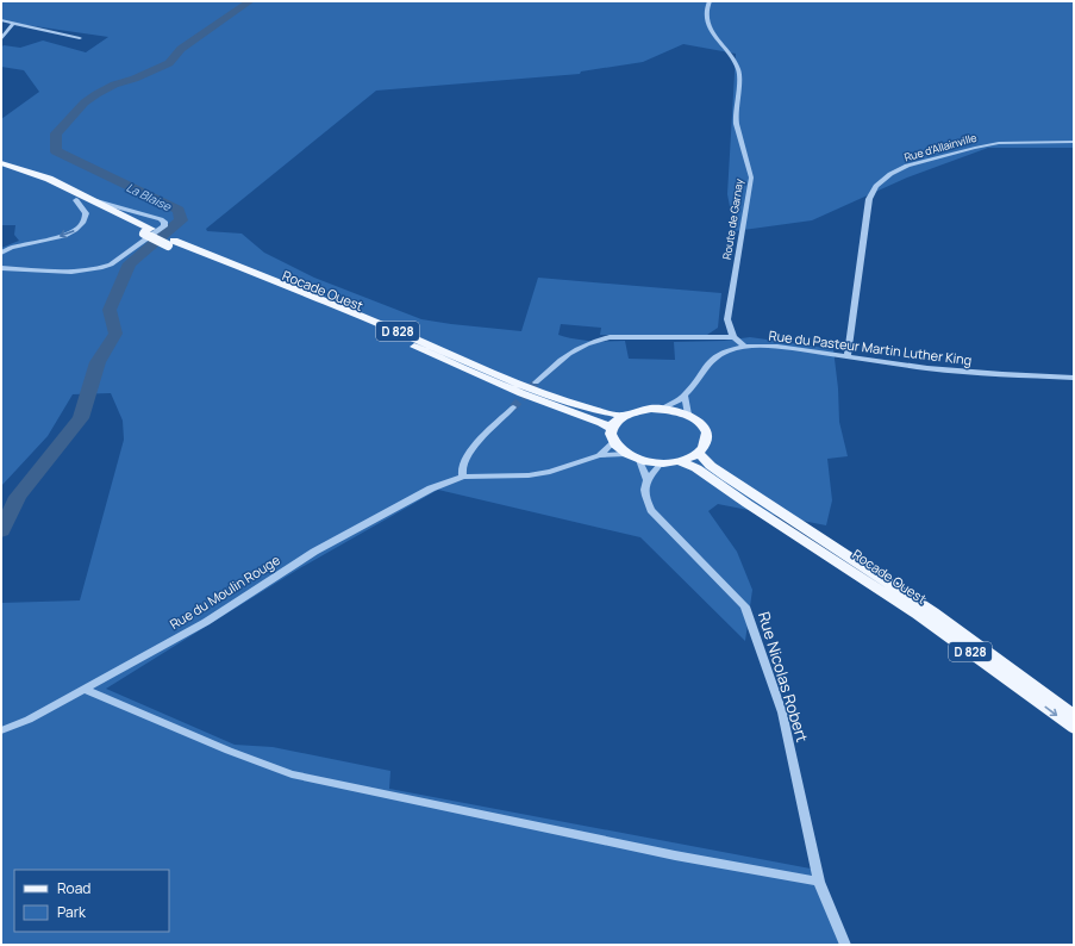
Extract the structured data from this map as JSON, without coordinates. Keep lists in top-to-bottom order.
{
  "streets": {
    "main road": ["Rocade Ouest", "D 828"],
    "street": [
      "Rue d'Allainville",
      "Route de Garnay",
      "Rue du Pasteur Martin Luther King",
      "Rue du Moulin Rouge",
      "Rue Nicolas Robert"
    ]
  },
  "crossings": [
    ["Rue d'Allainville", "Rue du Pasteur Martin Luther King"],
    ["Rocade Ouest", "D 828"],
    ["Rocade Ouest", "Rue du Pasteur Martin Luther King"],
    ["Rocade Ouest", "Rue du Moulin Rouge"],
    ["Rocade Ouest", "Rue Nicolas Robert"],
    ["Rue du Pasteur Martin Luther King", "Rue du Moulin Rouge"],
    ["Rue du Pasteur Martin Luther King", "Rue Nicolas Robert"],
    ["Rue du Moulin Rouge", "Rue Nicolas Robert"]
  ],
  "water": ["La Blaise"],
  "legend": ["Road", "Park"]
}
